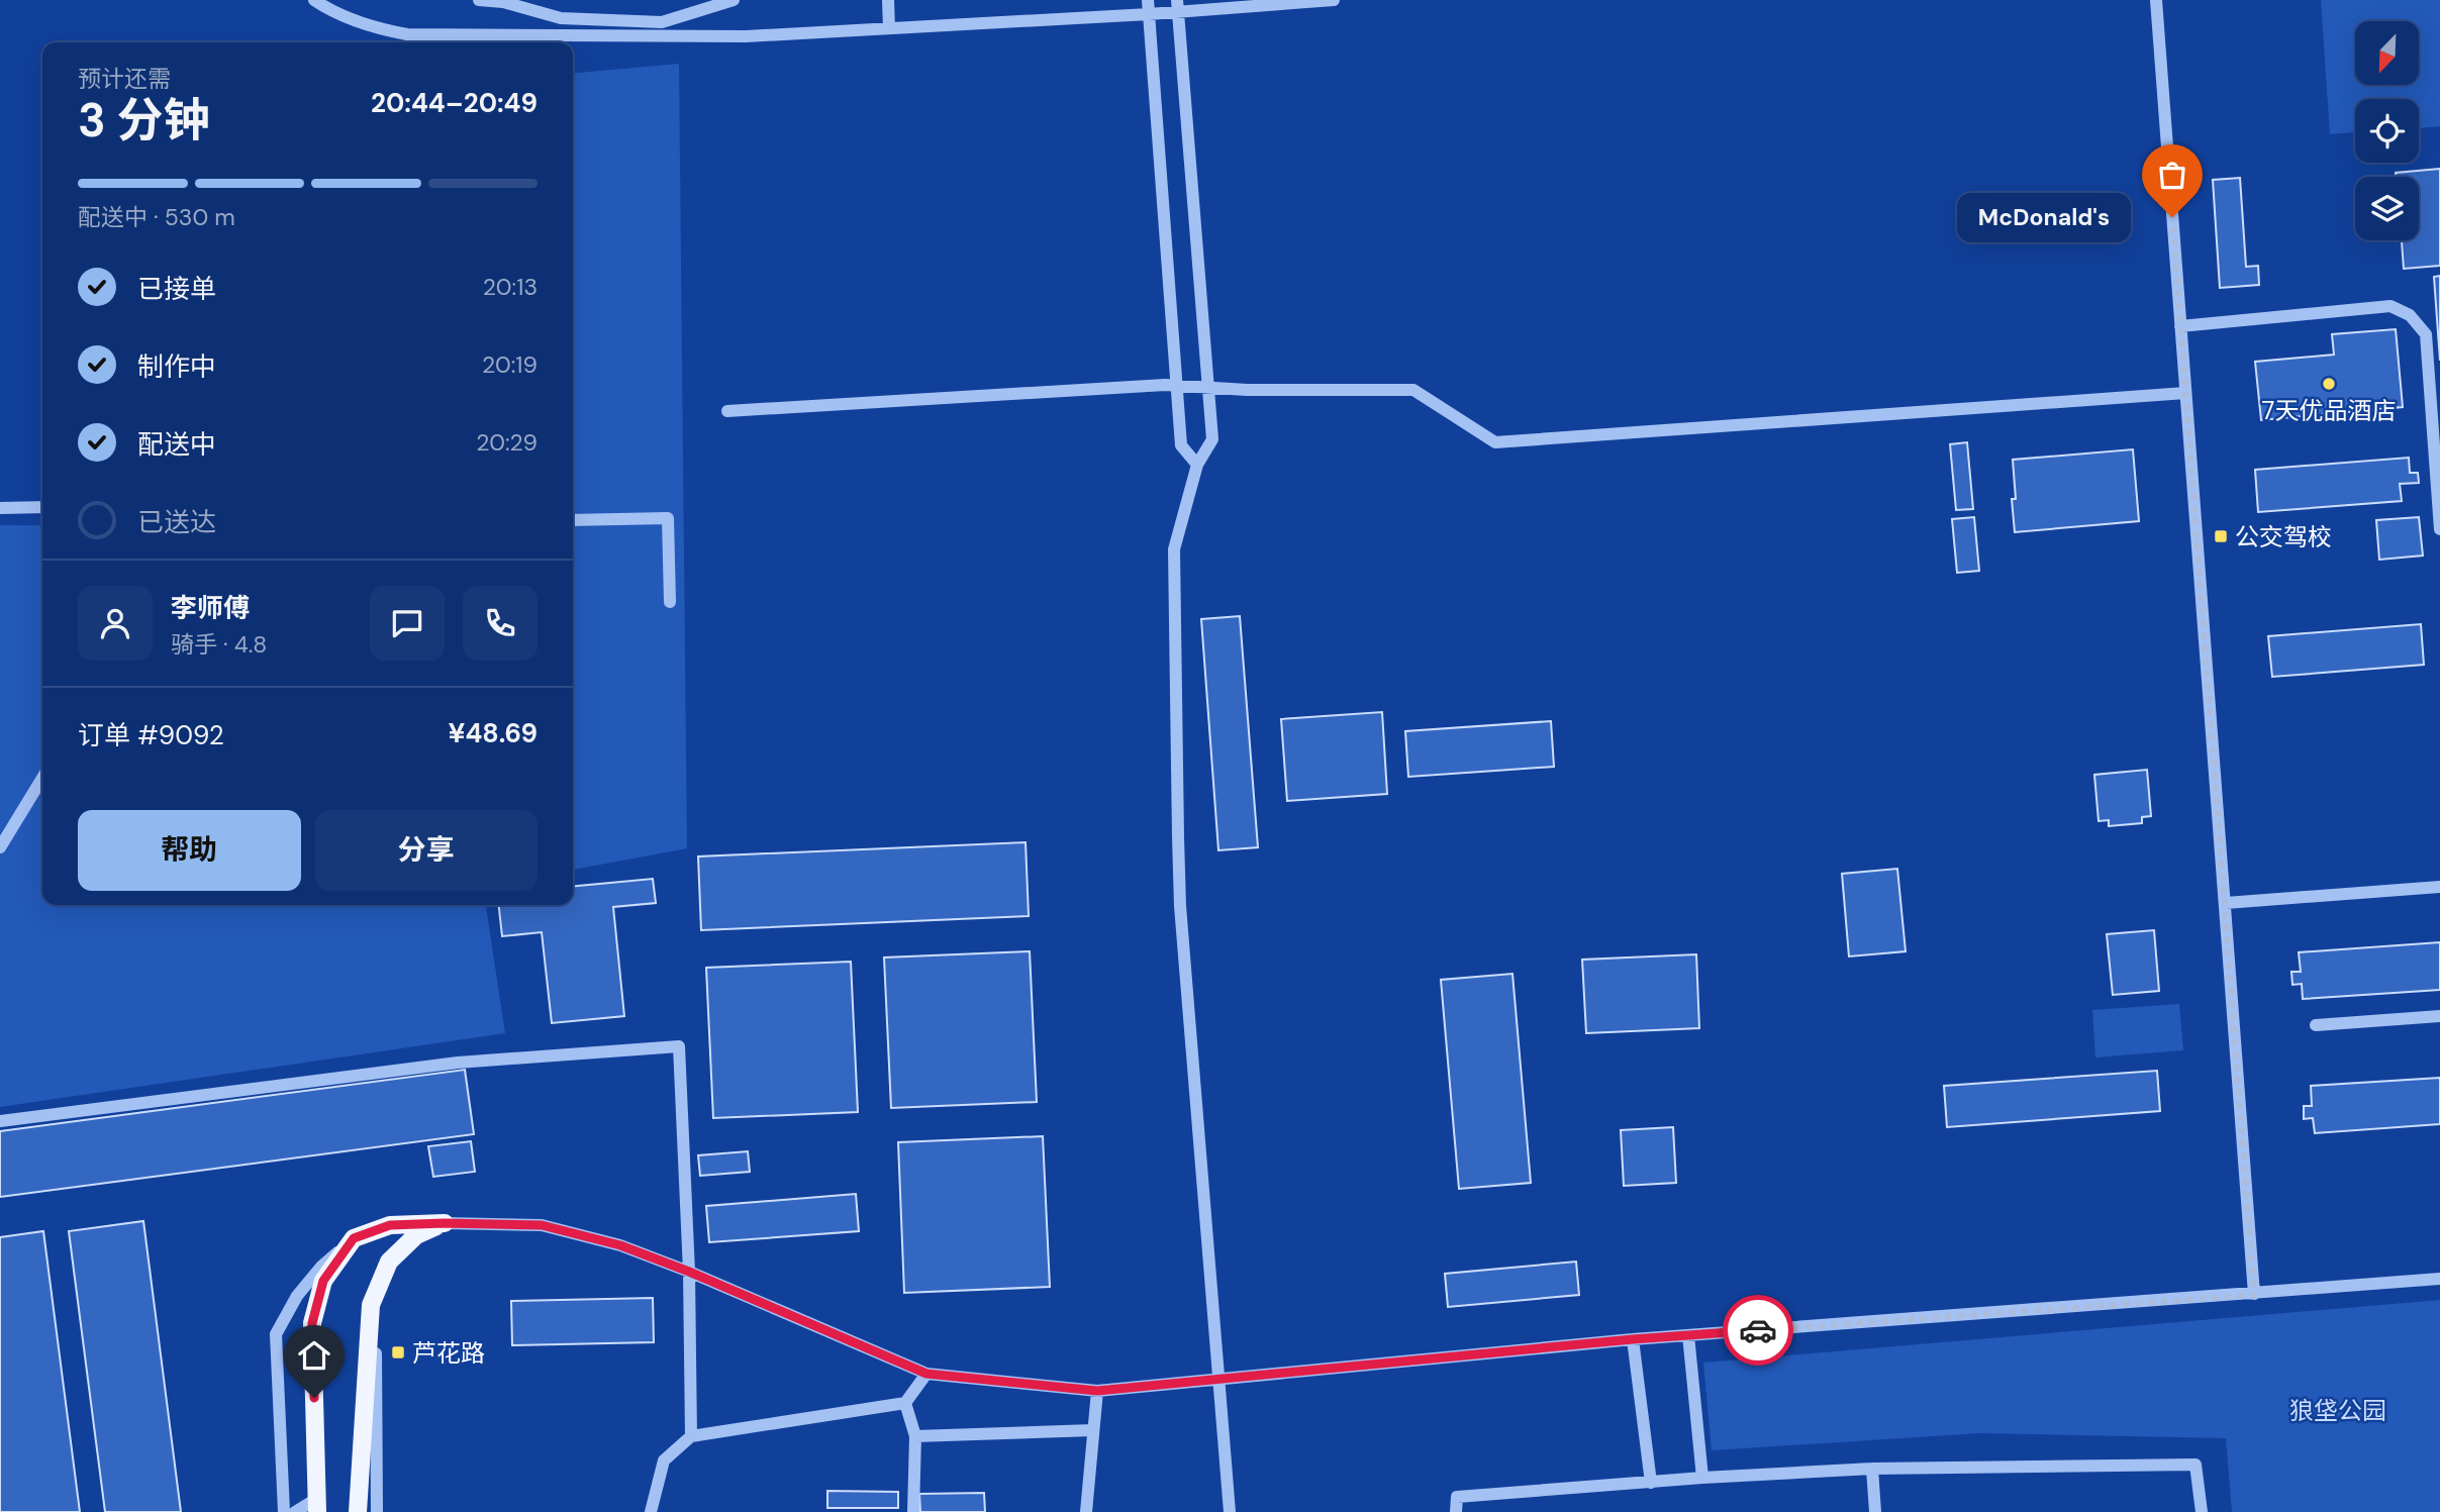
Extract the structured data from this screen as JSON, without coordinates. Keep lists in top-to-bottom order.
{
  "parks": ["狼垡公园"],
  "places": {
    "other": ["McDonald's", "7天优品酒店"],
    "transit": ["公交驾校", "芦花路"]
  },
  "north": "bottom left",
  "page": {
    "heading": ["3 分钟", "预计还需", "20:44–20:49"],
    "panel": [
      "李师傅",
      "骑手 · 4.8",
      "订单 #9092",
      "¥48.69"
    ],
    "bar": "配送中 · 530 m",
    "bubble": "McDonald's",
    "list": [
      ["已接单", "20:13"],
      ["制作中", "20:19"],
      ["配送中", "20:29"],
      "已送达"
    ],
    "buttons": ["帮助", "分享"]
  }
}
